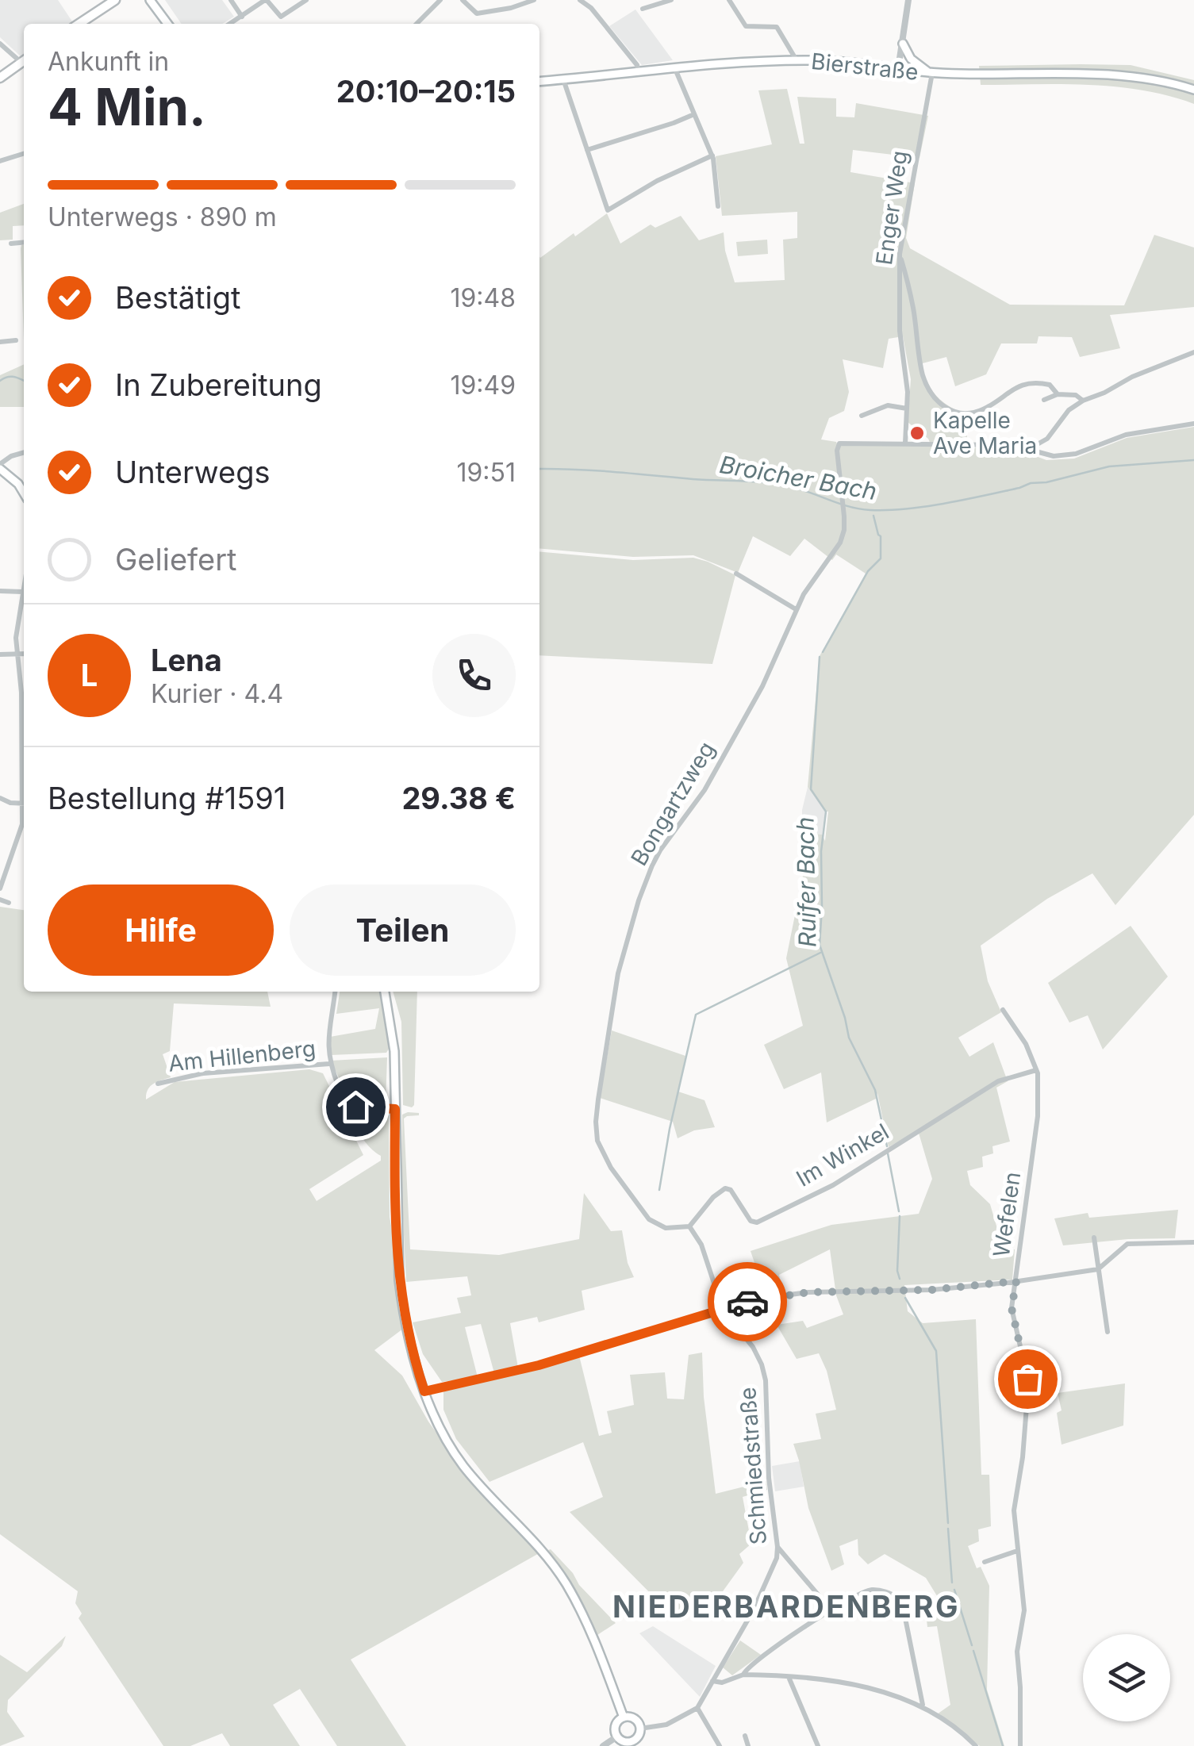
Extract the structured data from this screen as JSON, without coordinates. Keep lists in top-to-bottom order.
{
  "streets": {
    "main road": ["Bierstraße"],
    "street": [
      "Enger Weg",
      "Bongartzweg",
      "Am Hillenberg",
      "Im Winkel",
      "Wefelen",
      "Schmiedstraße"
    ]
  },
  "crossings": [
    ["Bierstraße", "Enger Weg"],
    ["Enger Weg", "Bongartzweg"],
    ["Bongartzweg", "Im Winkel"],
    ["Im Winkel", "Wefelen"]
  ],
  "districts": ["NIEDERBARDENBERG"],
  "water": ["Broicher Bach", "Ruifer Bach"],
  "places": ["Kapelle Ave Maria"],
  "page": {
    "heading": ["4 Min.", "Ankunft in", "20:10–20:15"],
    "panel": [
      "Lena",
      "Kurier · 4.4",
      "Bestellung #1591",
      "29.38 €"
    ],
    "bar": "Unterwegs · 890 m",
    "list": [
      ["Bestätigt", "19:48"],
      ["In Zubereitung", "19:49"],
      ["Unterwegs", "19:51"],
      "Geliefert"
    ],
    "round": "L",
    "buttons": ["Hilfe", "Teilen"]
  }
}
